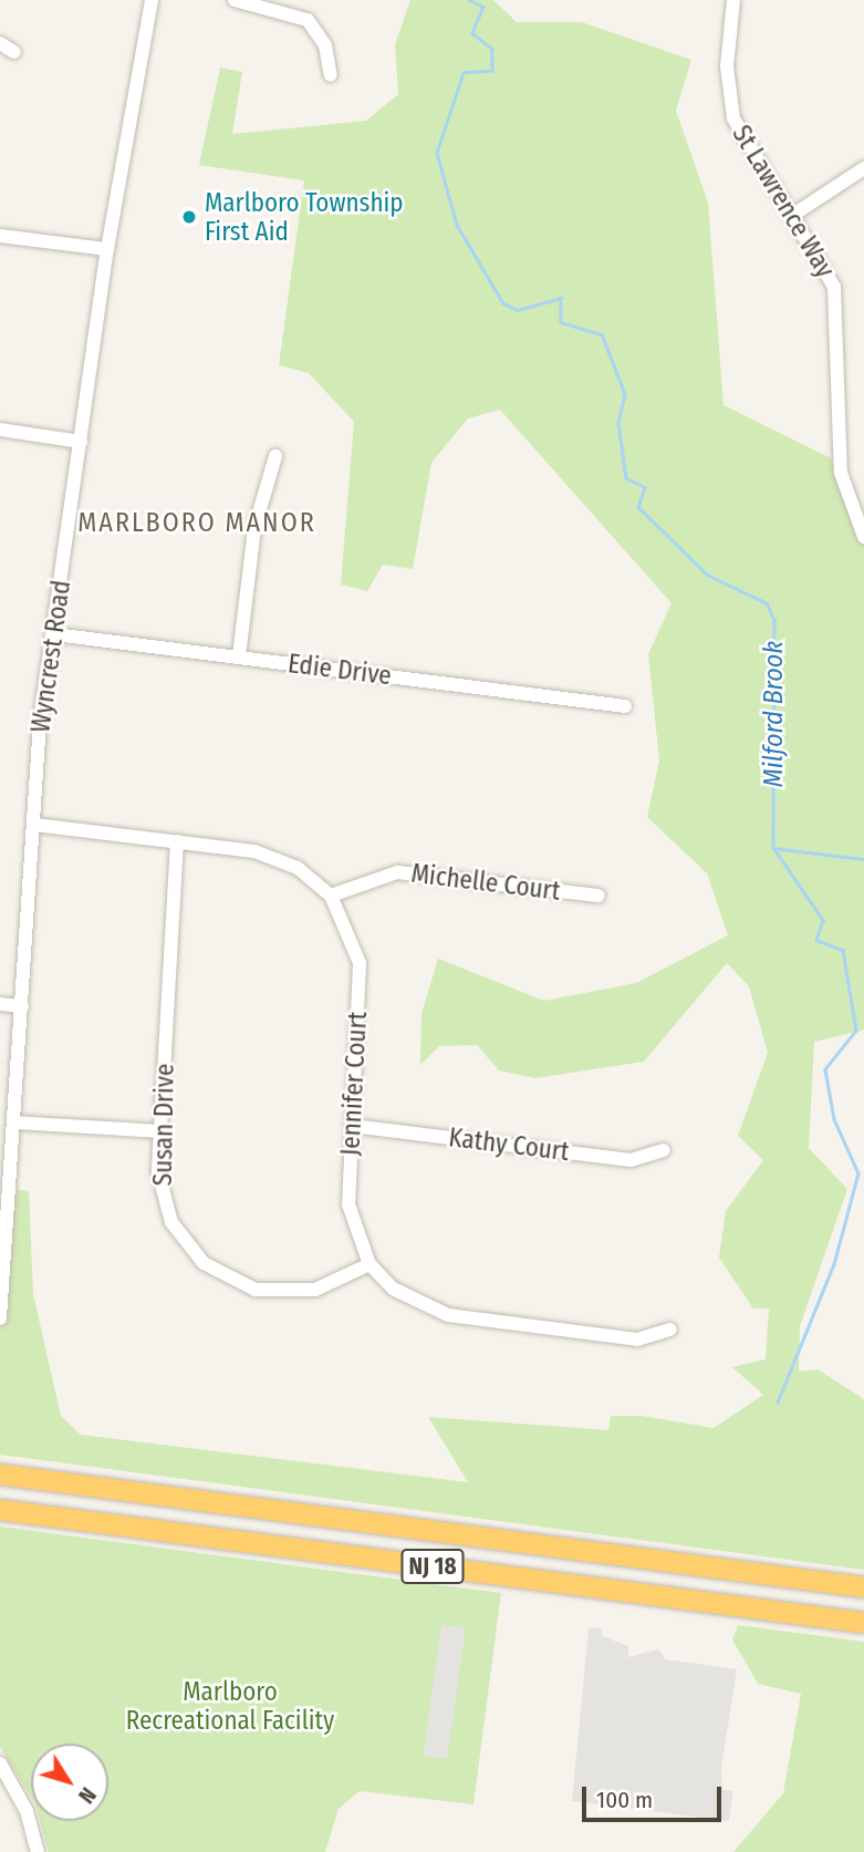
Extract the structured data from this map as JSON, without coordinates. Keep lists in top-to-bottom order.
{
  "streets": {
    "highway": ["NJ 18"],
    "street": [
      "St Lawrence Way",
      "Wyncrest Road",
      "Edie Drive",
      "Michelle Court",
      "Jennifer Court",
      "Susan Drive",
      "Kathy Court"
    ]
  },
  "crossings": [
    ["Wyncrest Road", "Edie Drive"],
    ["Michelle Court", "Jennifer Court"],
    ["Jennifer Court", "Susan Drive"],
    ["Jennifer Court", "Kathy Court"]
  ],
  "districts": ["MARLBORO MANOR"],
  "water": ["Milford Brook"],
  "parks": ["Marlboro Recreational Facility"],
  "places": ["Marlboro Township First Aid"],
  "scale_bar": "100 m",
  "north": "bottom right"
}
